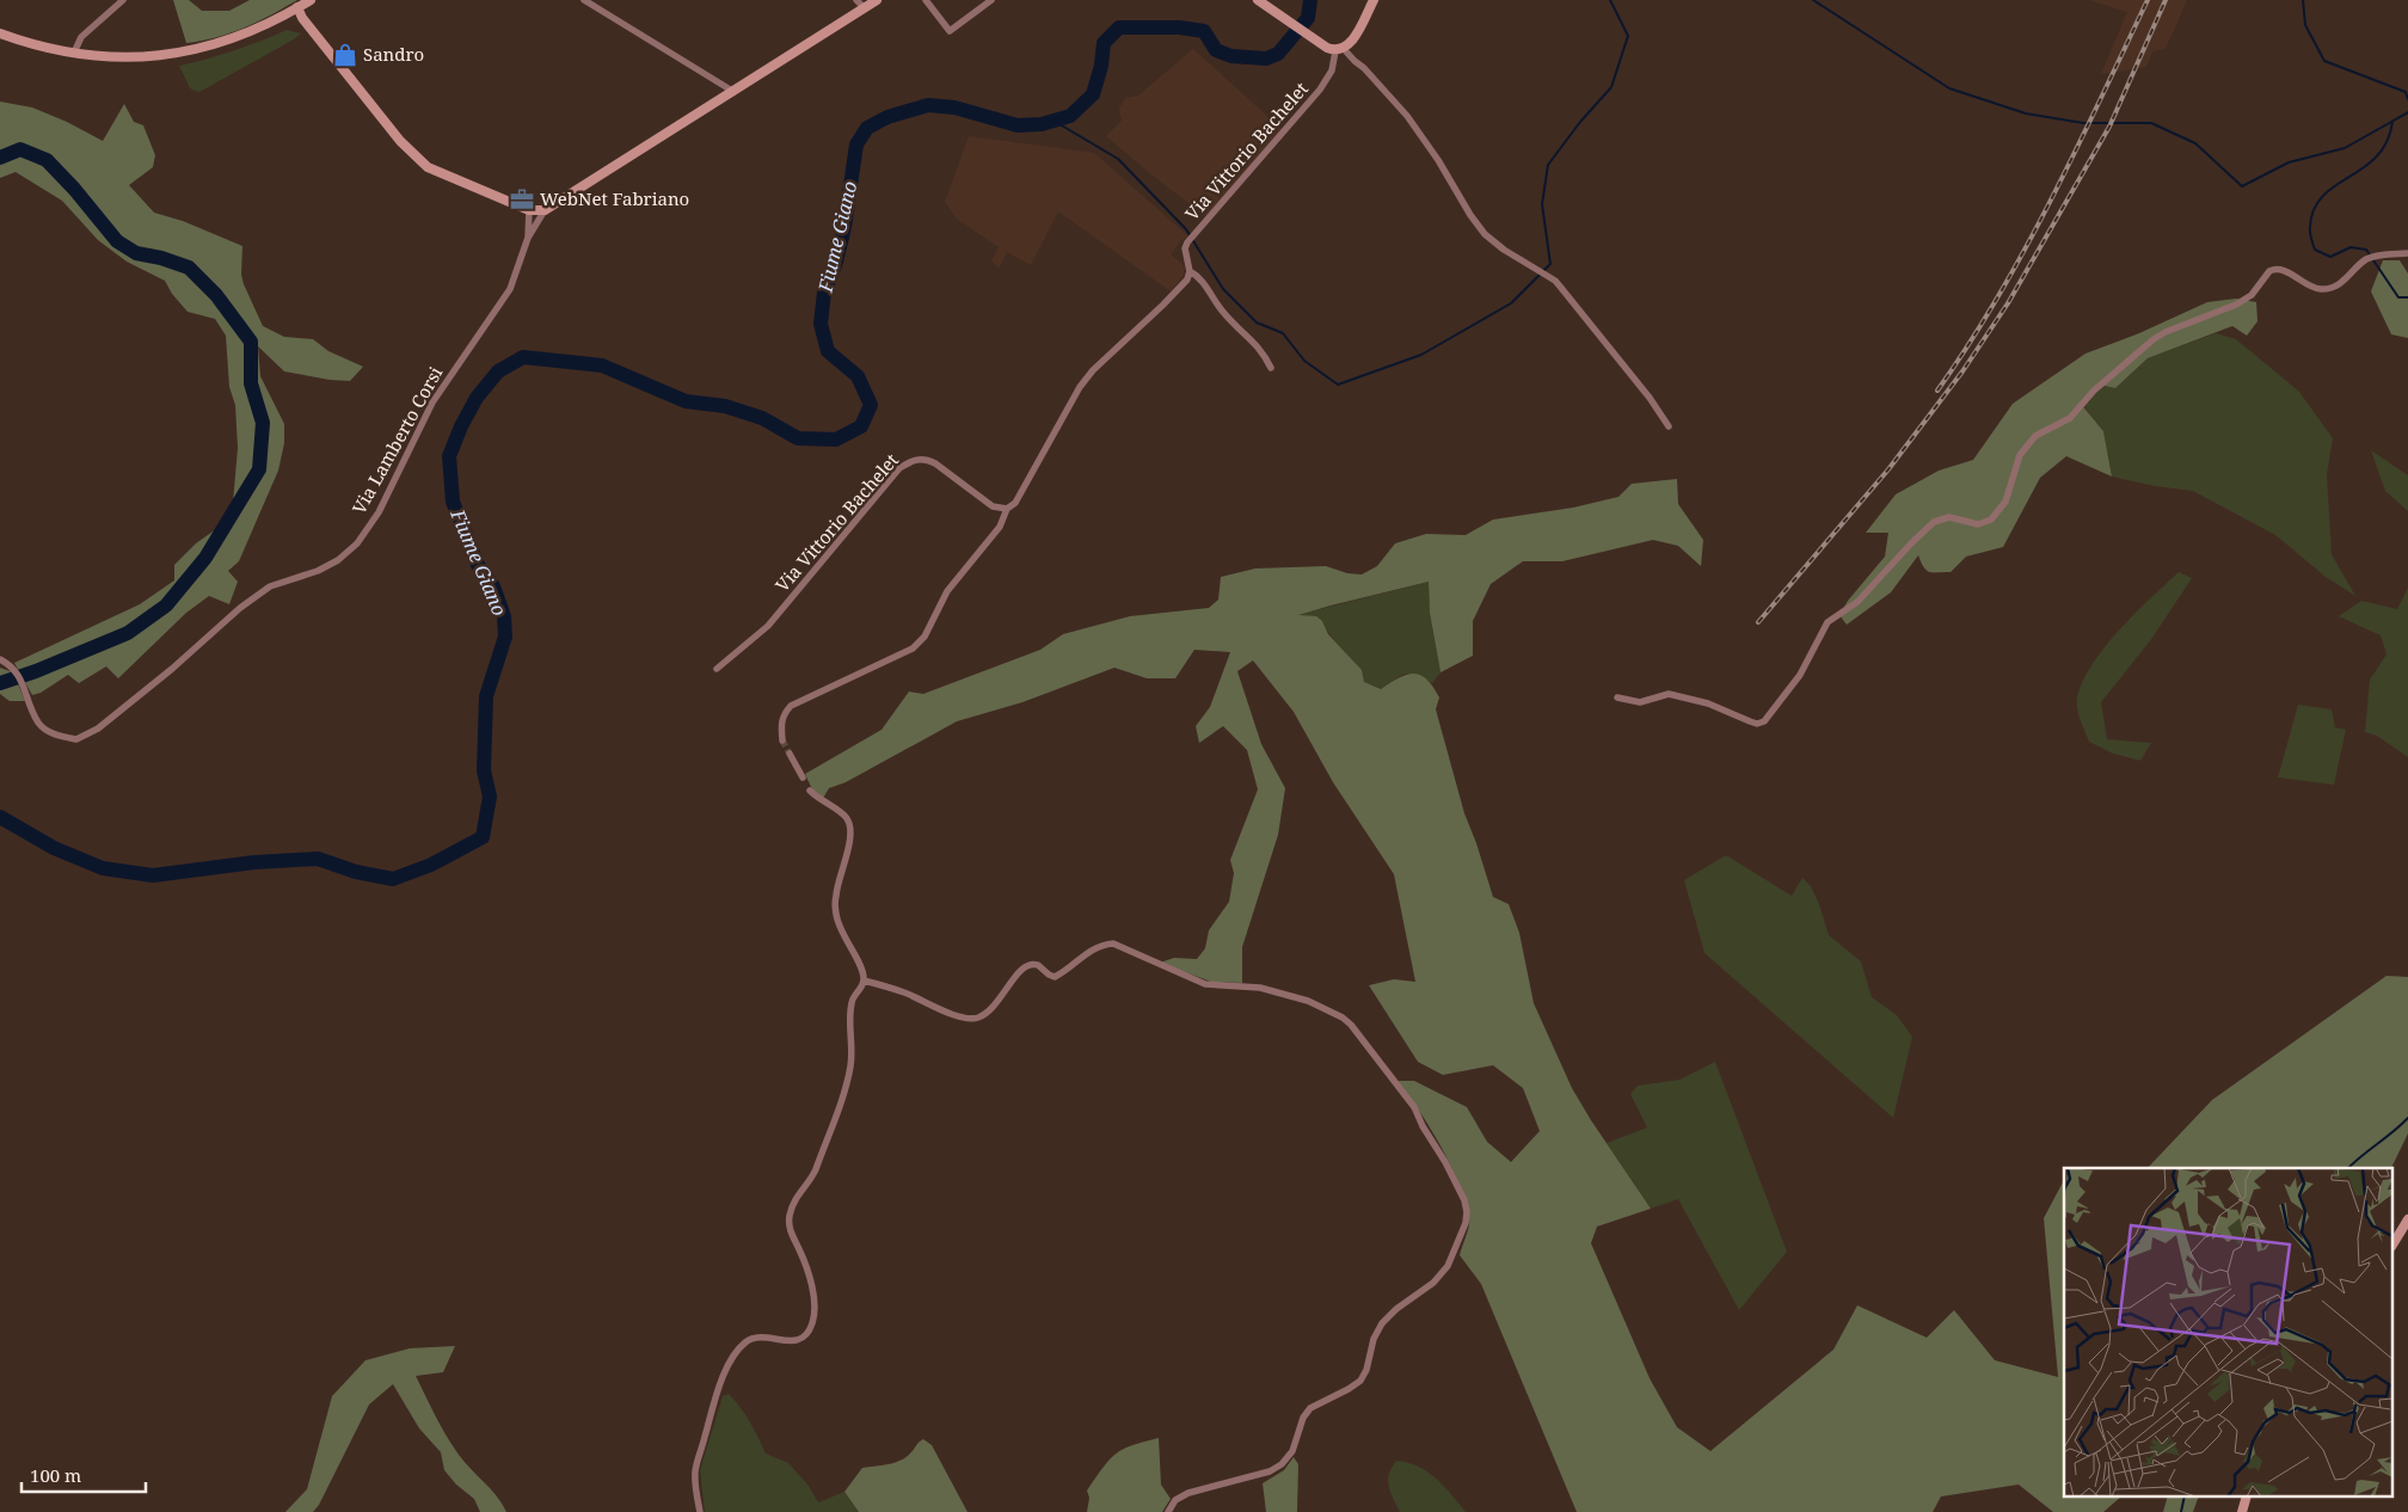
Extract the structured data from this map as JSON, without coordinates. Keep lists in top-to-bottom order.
{
  "streets": {
    "street": ["Via Vittorio Bachelet", "Via Lamberto Corsi"]
  },
  "water": ["Fiume Giano"],
  "places": {
    "shop": ["Sandro"],
    "office": ["WebNet Fabriano"]
  },
  "scale_bar": "100 m"
}
